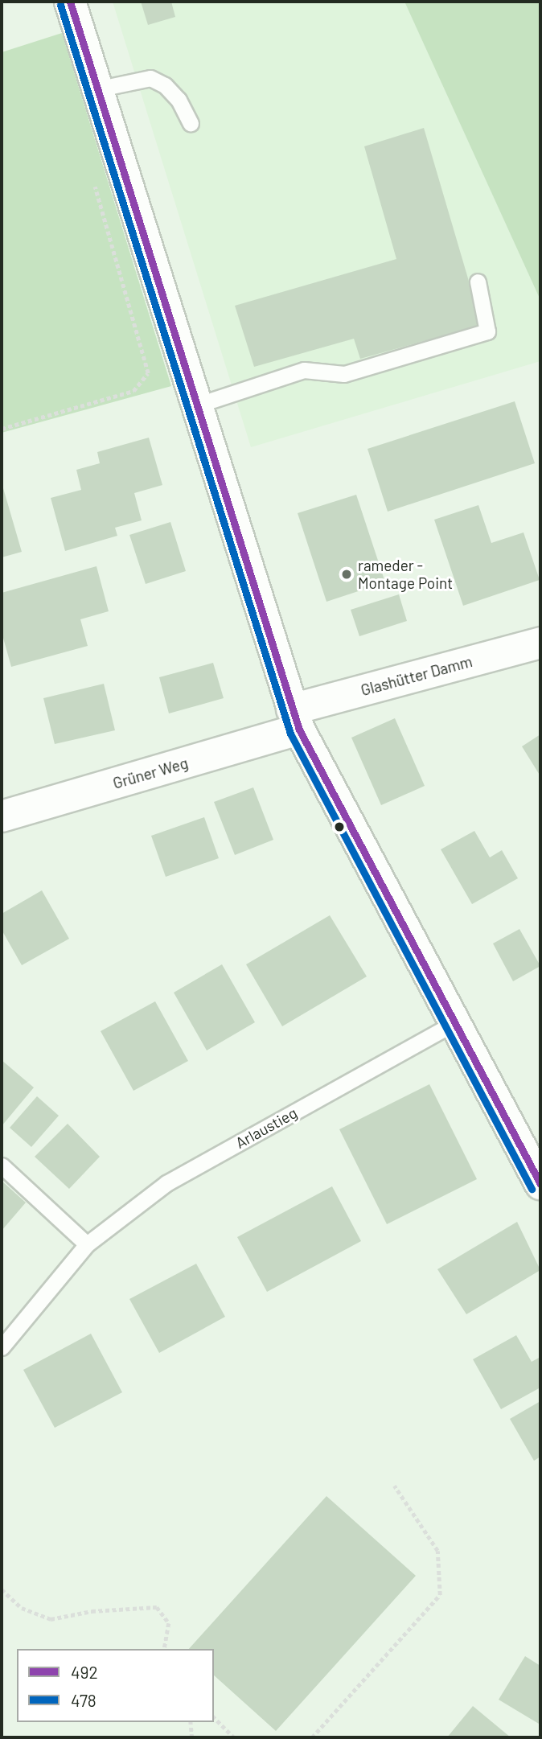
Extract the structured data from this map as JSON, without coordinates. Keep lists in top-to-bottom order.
{
  "streets": {
    "street": ["Glashütter Damm", "Grüner Weg"],
    "lane": ["Arlaustieg"]
  },
  "crossings": [
    ["Glashütter Damm", "Grüner Weg"]
  ],
  "places": ["rameder - Montage Point"],
  "lines": ["transit line 492", "transit line 478"],
  "legend": ["492", "478"]
}
